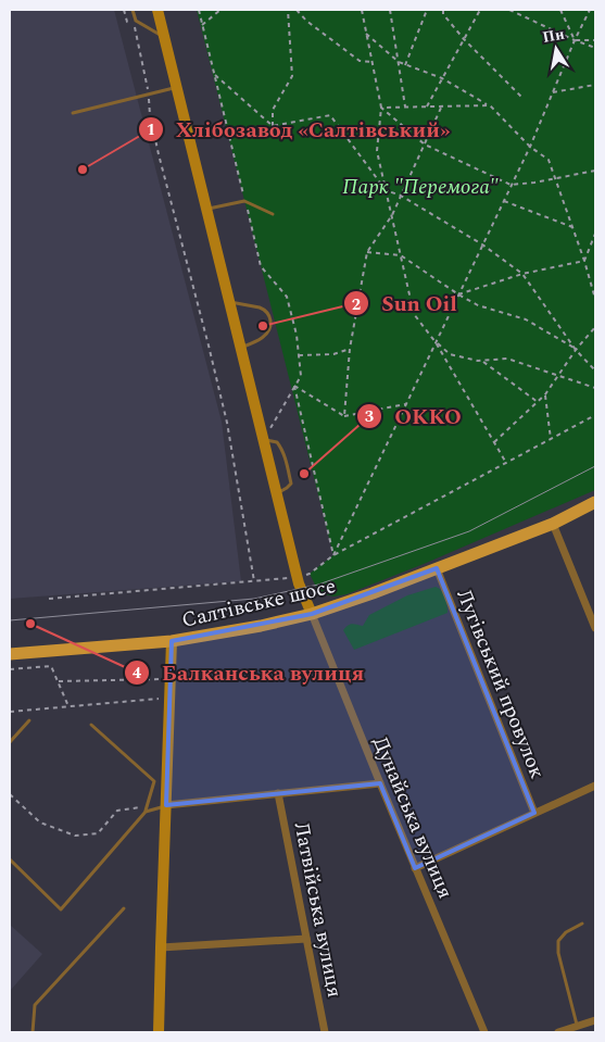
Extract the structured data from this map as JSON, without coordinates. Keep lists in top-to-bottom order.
{
  "streets": {
    "main road": ["Салтівське шосе"],
    "street": ["Лугівський провулок", "Дунайська вулиця", "Латвійська вулиця"]
  },
  "crossings": [
    ["Салтівське шосе", "Лугівський провулок"],
    ["Салтівське шосе", "Дунайська вулиця"]
  ],
  "parks": ["Парк \"Перемога\""],
  "places": [
    "Хлібозавод «Салтівський»",
    "Sun Oil",
    "ОККО",
    "Балканська вулиця"
  ],
  "north": "top"
}
